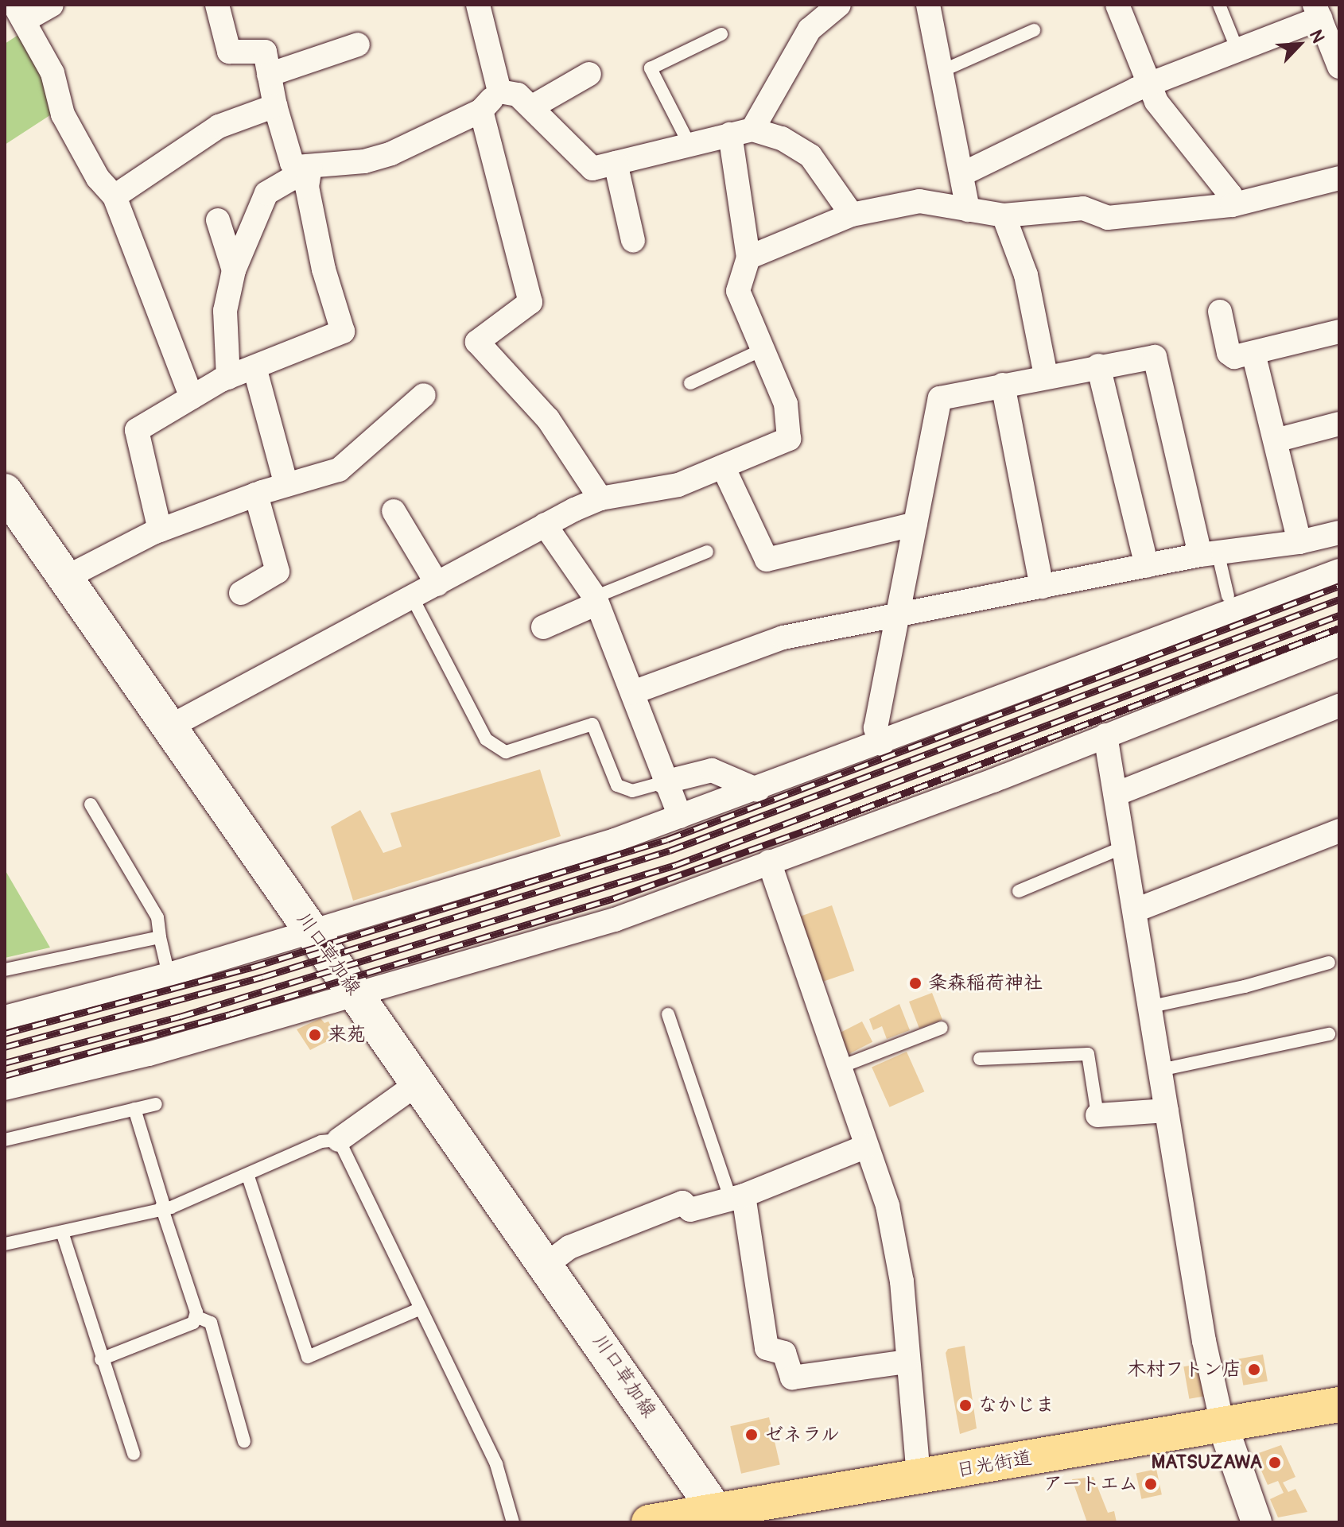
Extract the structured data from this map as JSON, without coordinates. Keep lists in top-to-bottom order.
{
  "streets": {
    "main road": ["川口草加線", "日光街道"]
  },
  "crossings": [
    ["川口草加線", "日光街道"]
  ],
  "places": [
    "粂森稲荷神社",
    "来苑",
    "木村フトン店",
    "なかじま",
    "ゼネラル",
    "MATSUZAWA",
    "アートエム"
  ],
  "north": "top right"
}
